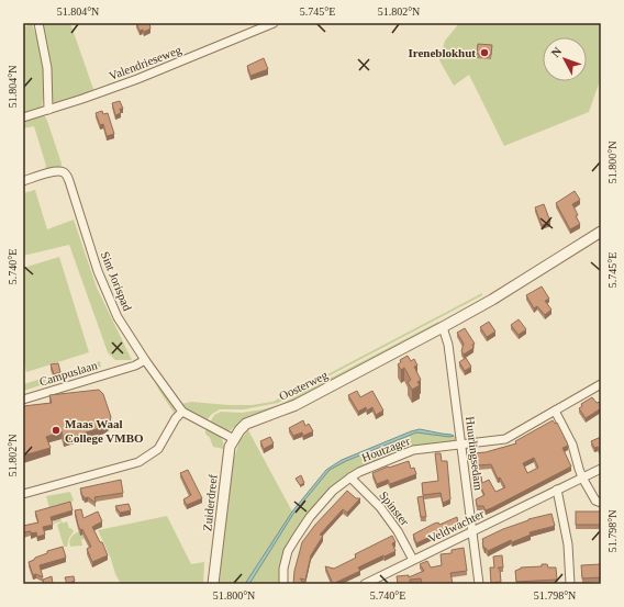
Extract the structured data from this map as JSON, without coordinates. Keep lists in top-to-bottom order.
{
  "streets": {
    "street": [
      "Valendrieseweg",
      "Sint Jorispad",
      "Campuslaan",
      "Oosterweg",
      "Houtzager",
      "Huurlingsedam",
      "Zuiderdreef",
      "Spinster",
      "Veldwachter"
    ]
  },
  "crossings": [
    ["Sint Jorispad", "Campuslaan"],
    ["Oosterweg", "Huurlingsedam"],
    ["Oosterweg", "Zuiderdreef"],
    ["Houtzager", "Huurlingsedam"],
    ["Houtzager", "Spinster"],
    ["Huurlingsedam", "Veldwachter"],
    ["Spinster", "Veldwachter"]
  ],
  "places": ["Ireneblokhut", "Maas Waal College VMBO"],
  "north": "top left",
  "coordinates": [
    "51.804°N",
    "5.745°E",
    "51.802°N",
    "51.800°N",
    "5.740°E",
    "51.798°N"
  ]
}
